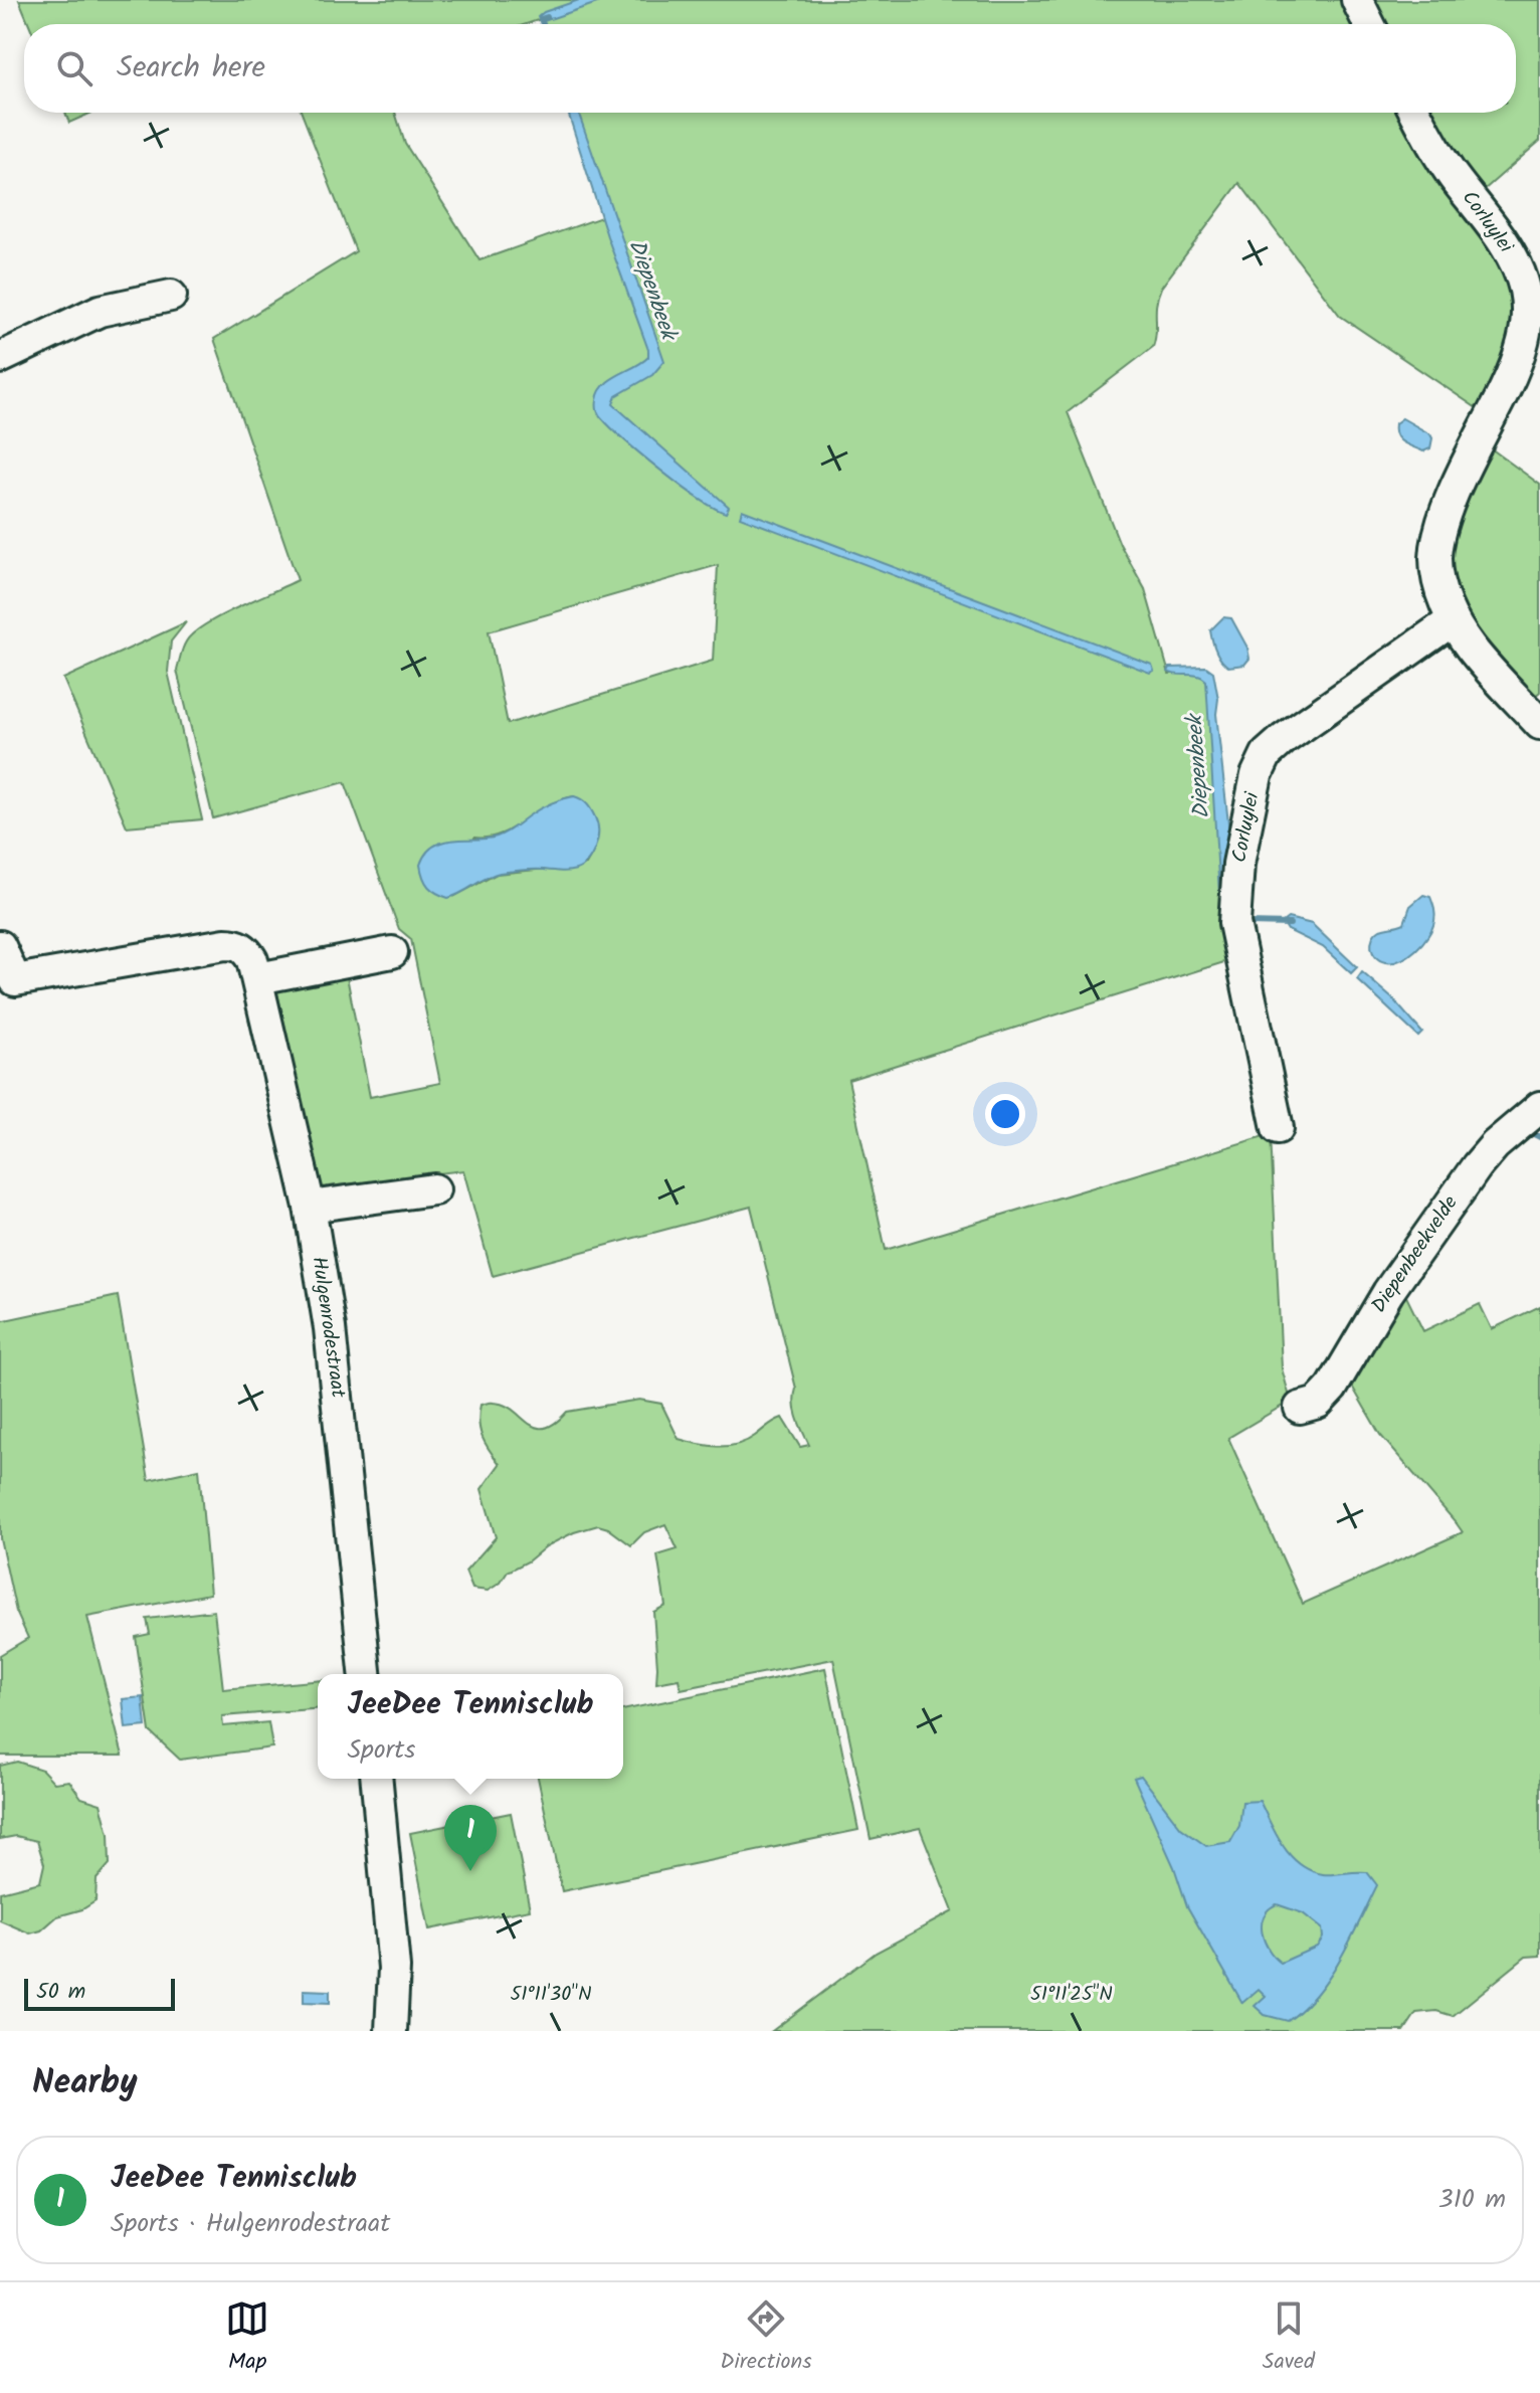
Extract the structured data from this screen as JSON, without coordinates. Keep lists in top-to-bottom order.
{
  "streets": {
    "street": ["Corluylei", "Diepenbeekvelde", "Hulgenrodestraat"]
  },
  "water": ["Diepenbeek"],
  "scale_bar": "50 m",
  "page": {
    "search": "Search here",
    "popup": ["JeeDee Tennisclub", "Sports"],
    "pins": "1",
    "scale": "50 m",
    "heading": "Nearby",
    "list": [
      {
        "mark": "1",
        "name": "JeeDee Tennisclub",
        "note": "Sports · Hulgenrodestraat",
        "value": "310 m"
      }
    ],
    "nav": ["Map", "Directions", "Saved"]
  },
  "coordinates": ["51°11'30\"N", "51°11'25\"N"]
}
